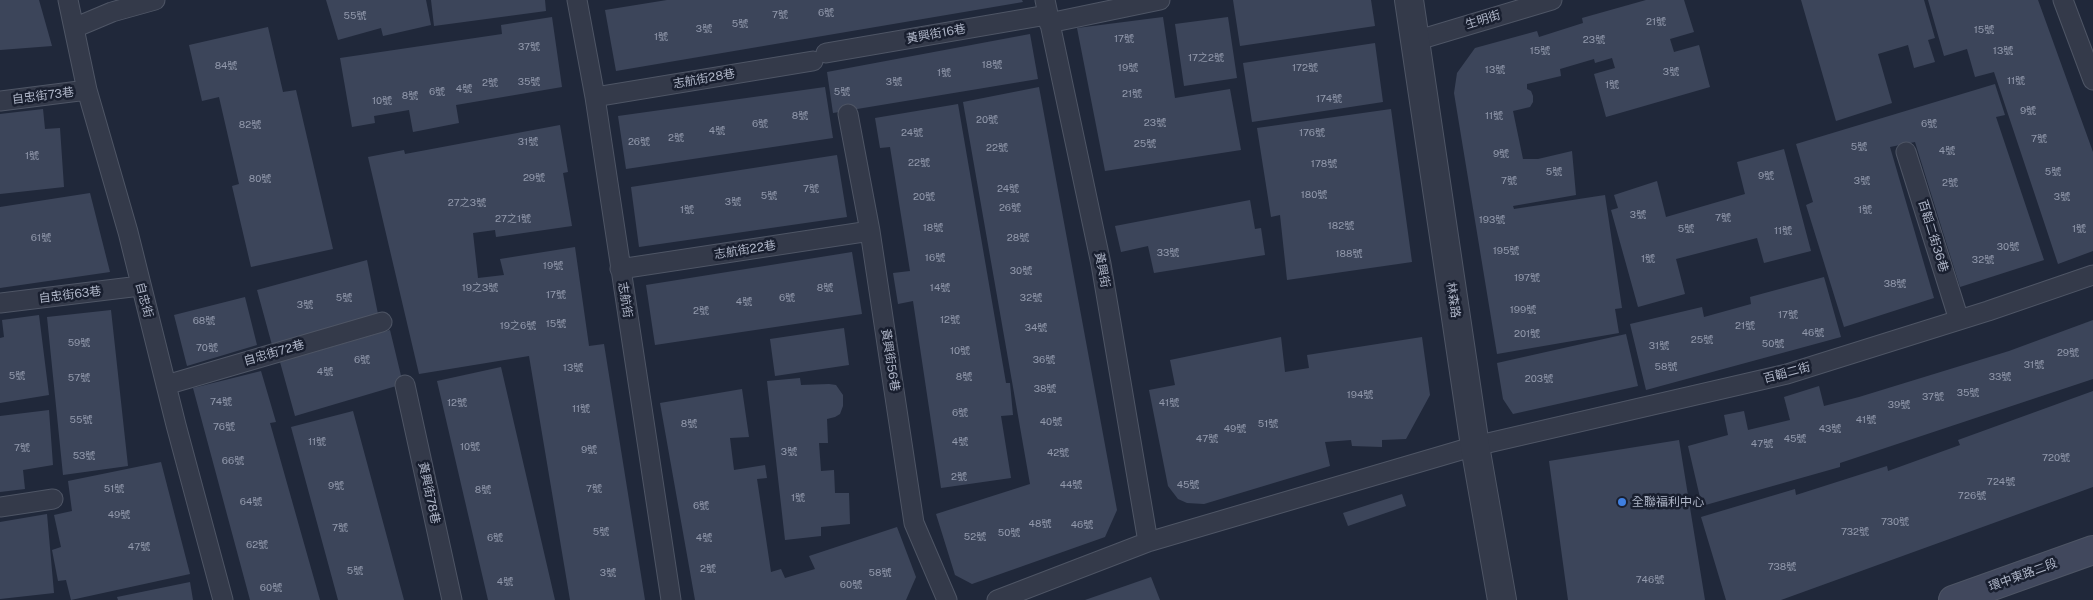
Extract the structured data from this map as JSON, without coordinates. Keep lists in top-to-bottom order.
{
  "streets": {
    "main road": ["環中東路二段"],
    "street": ["林森路"],
    "lane": [
      "生明街",
      "黃興街16巷",
      "志航街28巷",
      "自忠街73巷",
      "百韜二街36巷",
      "志航街22巷",
      "黃興街",
      "自忠街63巷",
      "自忠街",
      "志航街",
      "自忠街72巷",
      "黃興街56巷",
      "百韜二街",
      "黃興街78巷"
    ]
  },
  "crossings": [
    ["生明街", "林森路"],
    ["黃興街16巷", "志航街28巷"],
    ["黃興街16巷", "黃興街"],
    ["志航街28巷", "志航街"],
    ["自忠街73巷", "自忠街"],
    ["百韜二街36巷", "百韜二街"],
    ["志航街22巷", "志航街"],
    ["志航街22巷", "黃興街56巷"],
    ["自忠街63巷", "自忠街"],
    ["自忠街", "自忠街72巷"],
    ["林森路", "百韜二街"]
  ],
  "places": ["全聯福利中心"],
  "house_numbers": [
    "6號",
    "7號",
    "55號",
    "21號",
    "5號",
    "3號",
    "15號",
    "1號",
    "17號",
    "23號",
    "37號",
    "15號",
    "13號",
    "17之2號",
    "18號",
    "84號",
    "19號",
    "172號",
    "13號",
    "3號",
    "1號",
    "11號",
    "35號",
    "3號",
    "2號",
    "1號",
    "4號",
    "6號",
    "5號",
    "21號",
    "8號",
    "174號",
    "10號",
    "9號",
    "8號",
    "11號",
    "20號",
    "23號",
    "6號",
    "6號",
    "82號",
    "4號",
    "24號",
    "176號",
    "2號",
    "7號",
    "31號",
    "26號",
    "25號",
    "5號",
    "22號",
    "4號",
    "9號",
    "1號",
    "22號",
    "178號",
    "5號",
    "5號",
    "9號",
    "29號",
    "80號",
    "7號",
    "3號",
    "2號",
    "7號",
    "24號",
    "180號",
    "5號",
    "20號",
    "3號",
    "3號",
    "27之3號",
    "26號",
    "1號",
    "1號",
    "3號",
    "7號",
    "27之1號",
    "193號",
    "182號",
    "18號",
    "5號",
    "1號",
    "11號",
    "61號",
    "28號",
    "30號",
    "195號",
    "33號",
    "188號",
    "16號",
    "1號",
    "32號",
    "19號",
    "30號",
    "197號",
    "38號",
    "19之3號",
    "8號",
    "14號",
    "17號",
    "5號",
    "6號",
    "32號",
    "4號",
    "3號",
    "199號",
    "2號",
    "17號",
    "12號",
    "68號",
    "15號",
    "19之6號",
    "21號",
    "34號",
    "46號",
    "201號",
    "25號",
    "59號",
    "50號",
    "31號",
    "70號",
    "10號",
    "29號",
    "6號",
    "36號",
    "31號",
    "58號",
    "13號",
    "4號",
    "5號",
    "8號",
    "33號",
    "57號",
    "203號",
    "38號",
    "35號",
    "194號",
    "37號",
    "74號",
    "12號",
    "41號",
    "39號",
    "11號",
    "6號",
    "55號",
    "41號",
    "40號",
    "8號",
    "51號",
    "76號",
    "49號",
    "43號",
    "47號",
    "45號",
    "11號",
    "4號",
    "47號",
    "10號",
    "7號",
    "9號",
    "3號",
    "42號",
    "53號",
    "720號",
    "66號",
    "2號",
    "724號",
    "44號",
    "45號",
    "9號",
    "51號",
    "7號",
    "8號",
    "726號",
    "1號",
    "64號",
    "6號",
    "49號",
    "730號",
    "48號",
    "46號",
    "7號",
    "5號",
    "732號",
    "50號",
    "52號",
    "6號",
    "4號",
    "62號",
    "47號",
    "738號",
    "2號",
    "5號",
    "3號",
    "58號",
    "746號",
    "4號",
    "60號",
    "60號"
  ]
}
